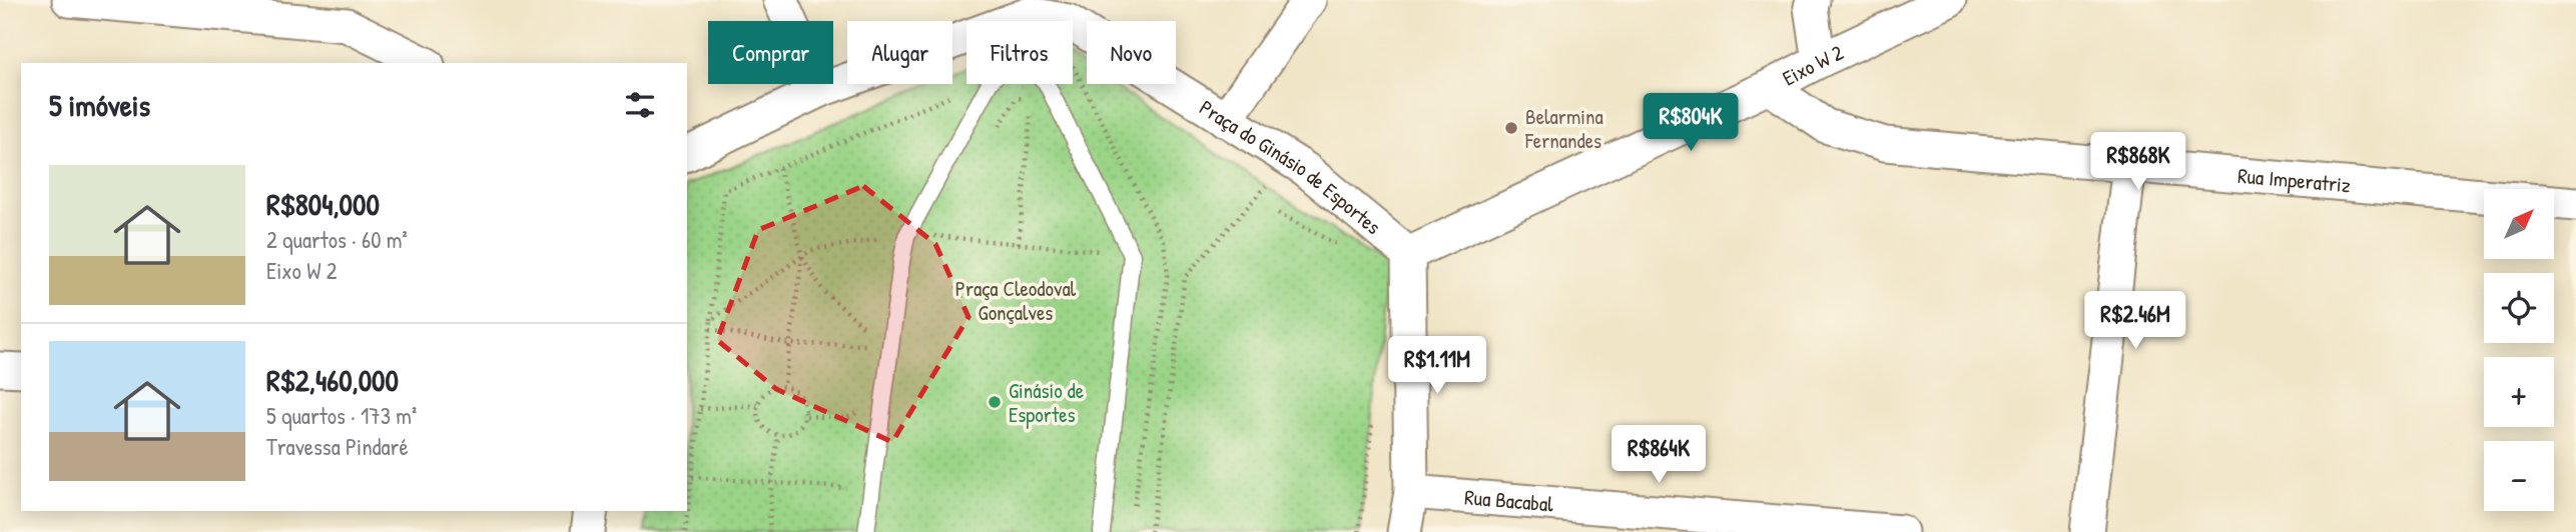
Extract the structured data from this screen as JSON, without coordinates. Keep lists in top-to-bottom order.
{
  "streets": {
    "street": [
      "Eixo W 2",
      "Praça do Ginásio de Esportes",
      "Rua Imperatriz",
      "Rua Bacabal"
    ]
  },
  "crossings": [
    ["Eixo W 2", "Praça do Ginásio de Esportes"],
    ["Eixo W 2", "Rua Imperatriz"]
  ],
  "parks": ["Praça Cleodoval Gonçalves"],
  "places": ["Belarmina Fernandes", "Ginásio de Esportes"],
  "north": "top right",
  "page": {
    "chip": [
      "Comprar",
      "Alugar",
      "Filtros",
      "Novo"
    ],
    "heading": "5 imóveis",
    "price": [
      "R$804K",
      "R$868K",
      "R$2.46M",
      "R$1.11M",
      "R$864K"
    ],
    "list": [
      {
        "name": "R$804,000",
        "note": "2 quartos · 60 m² · Eixo W 2"
      },
      {
        "name": "R$2,460,000",
        "note": "5 quartos · 173 m² · Travessa Pindaré"
      }
    ],
    "map_buttons": ["+", "−"]
  }
}
